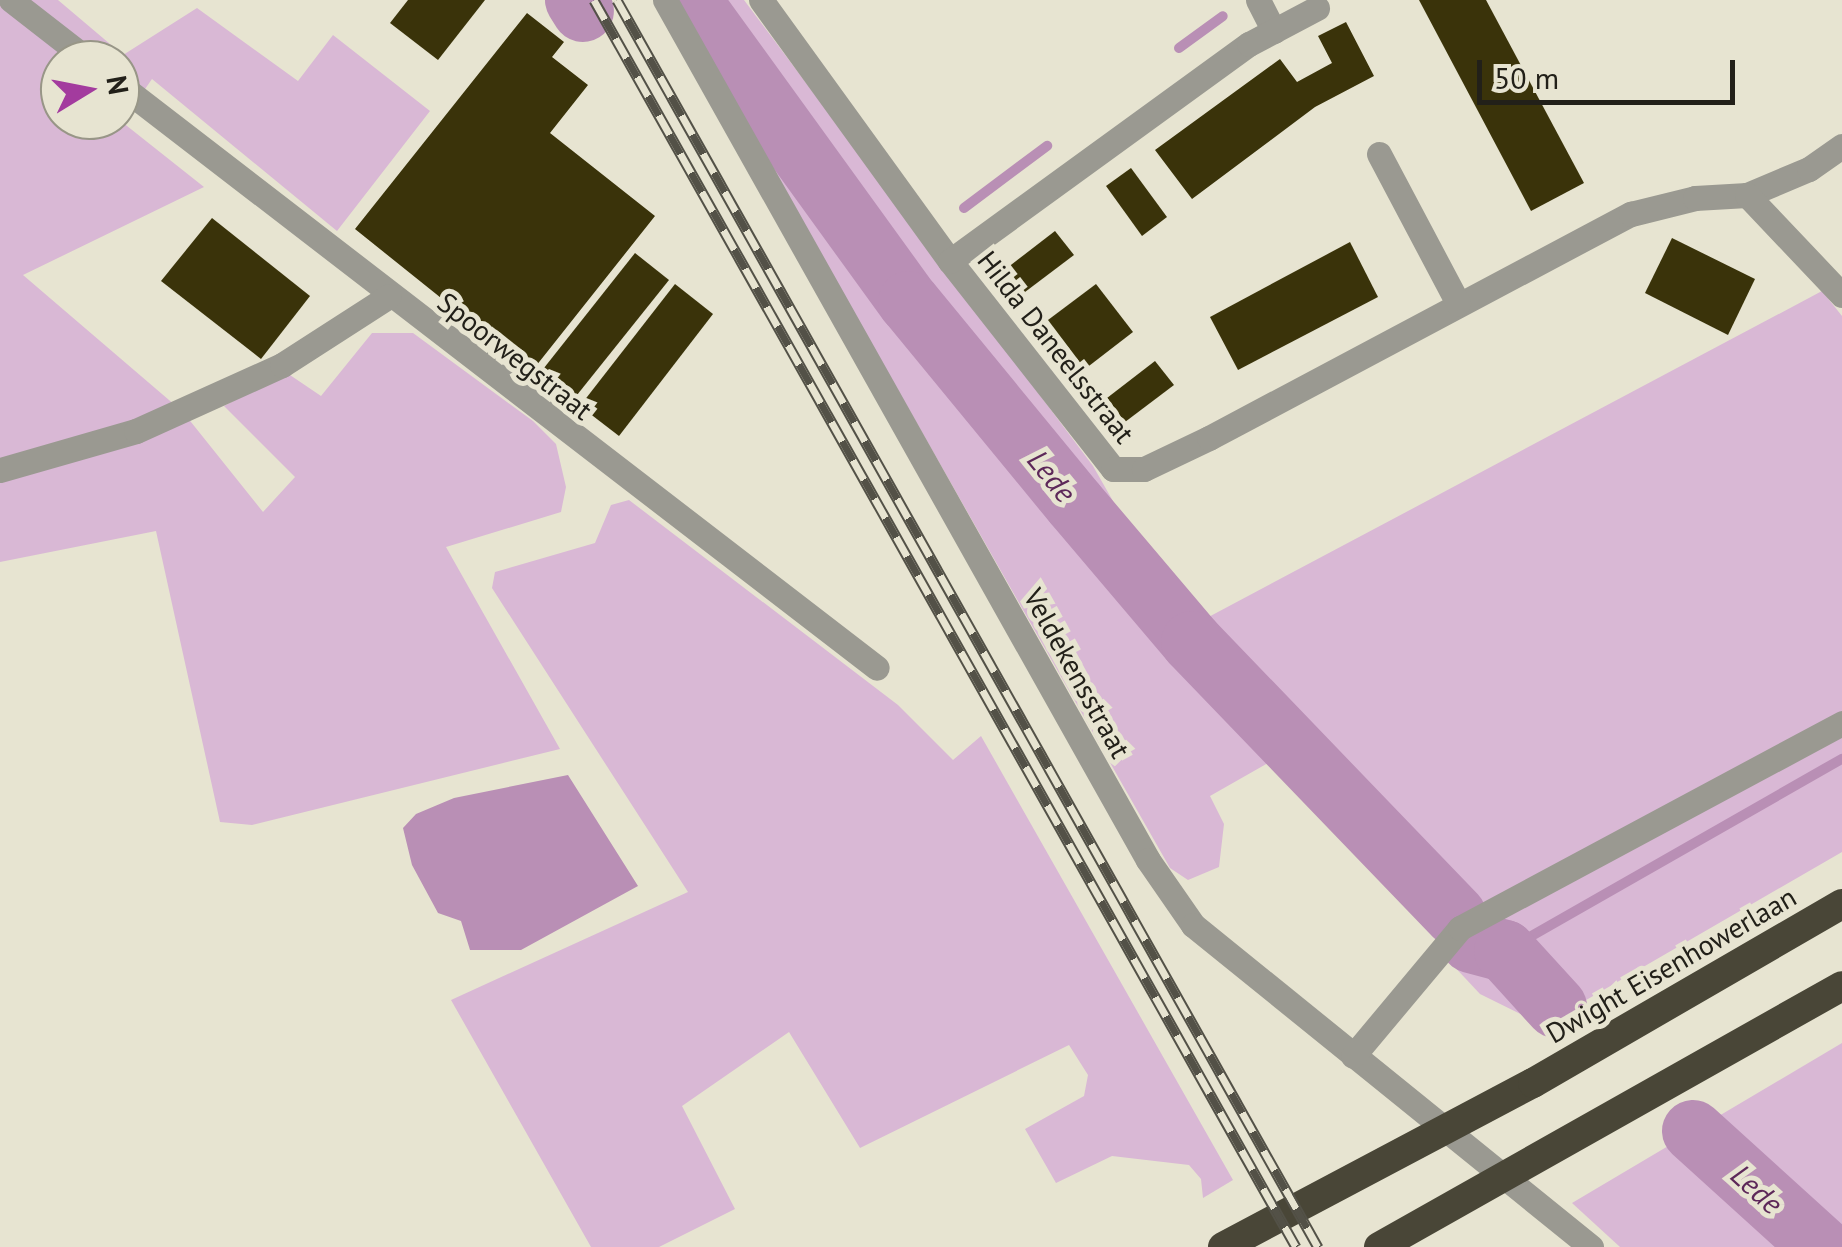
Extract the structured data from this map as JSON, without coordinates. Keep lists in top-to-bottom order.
{
  "streets": {
    "highway": ["Dwight Eisenhowerlaan"],
    "street": ["Hilda Daneelsstraat", "Spoorwegstraat", "Veldekensstraat"]
  },
  "water": ["Lede"],
  "scale_bar": "50 m",
  "north": "right"
}
